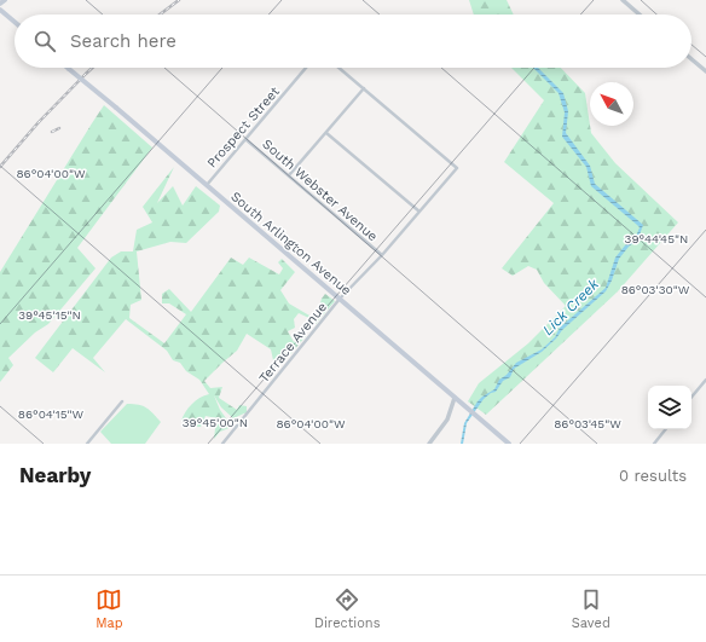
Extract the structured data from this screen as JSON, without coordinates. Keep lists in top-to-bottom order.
{
  "streets": {
    "main road": ["South Arlington Avenue"],
    "street": ["Prospect Street", "South Webster Avenue", "Terrace Avenue"]
  },
  "crossings": [
    ["Prospect Street", "South Webster Avenue"],
    ["Prospect Street", "South Arlington Avenue"],
    ["South Webster Avenue", "Terrace Avenue"],
    ["South Arlington Avenue", "Terrace Avenue"]
  ],
  "water": ["Lick Creek"],
  "north": "top left",
  "page": {
    "search": "Search here",
    "heading": ["Nearby", "0 results"],
    "nav": ["Map", "Directions", "Saved"]
  },
  "coordinates": [
    "86°04'00\"W",
    "39°44'45\"N",
    "86°03'30\"W",
    "39°45'15\"N",
    "86°04'15\"W",
    "39°45'00\"N",
    "86°03'45\"W"
  ]
}
